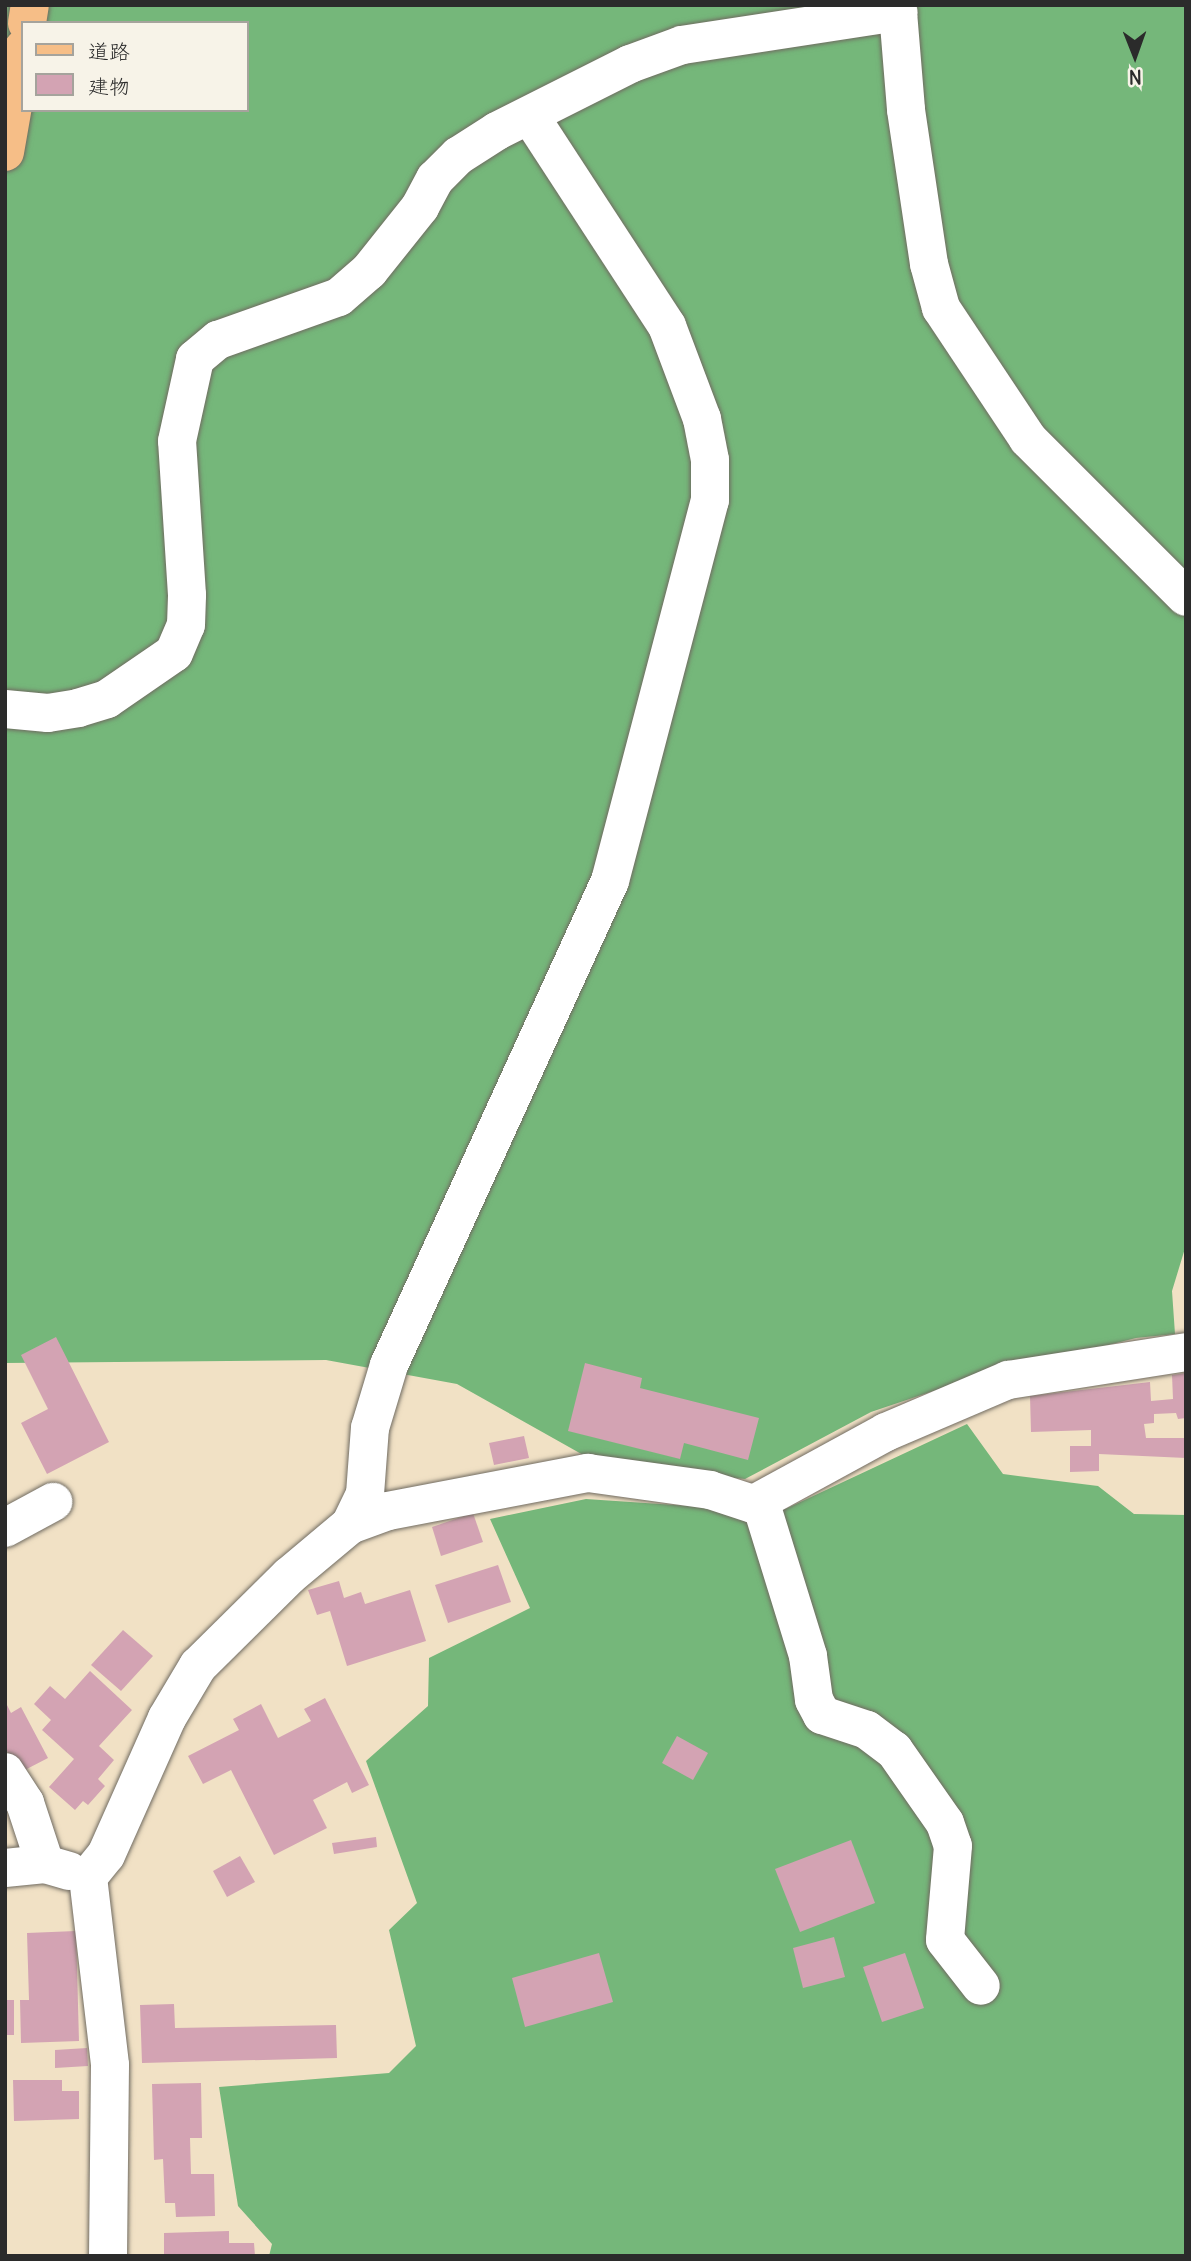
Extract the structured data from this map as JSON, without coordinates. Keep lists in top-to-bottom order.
{
  "legend": ["道路", "建物"],
  "north": "bottom"
}
